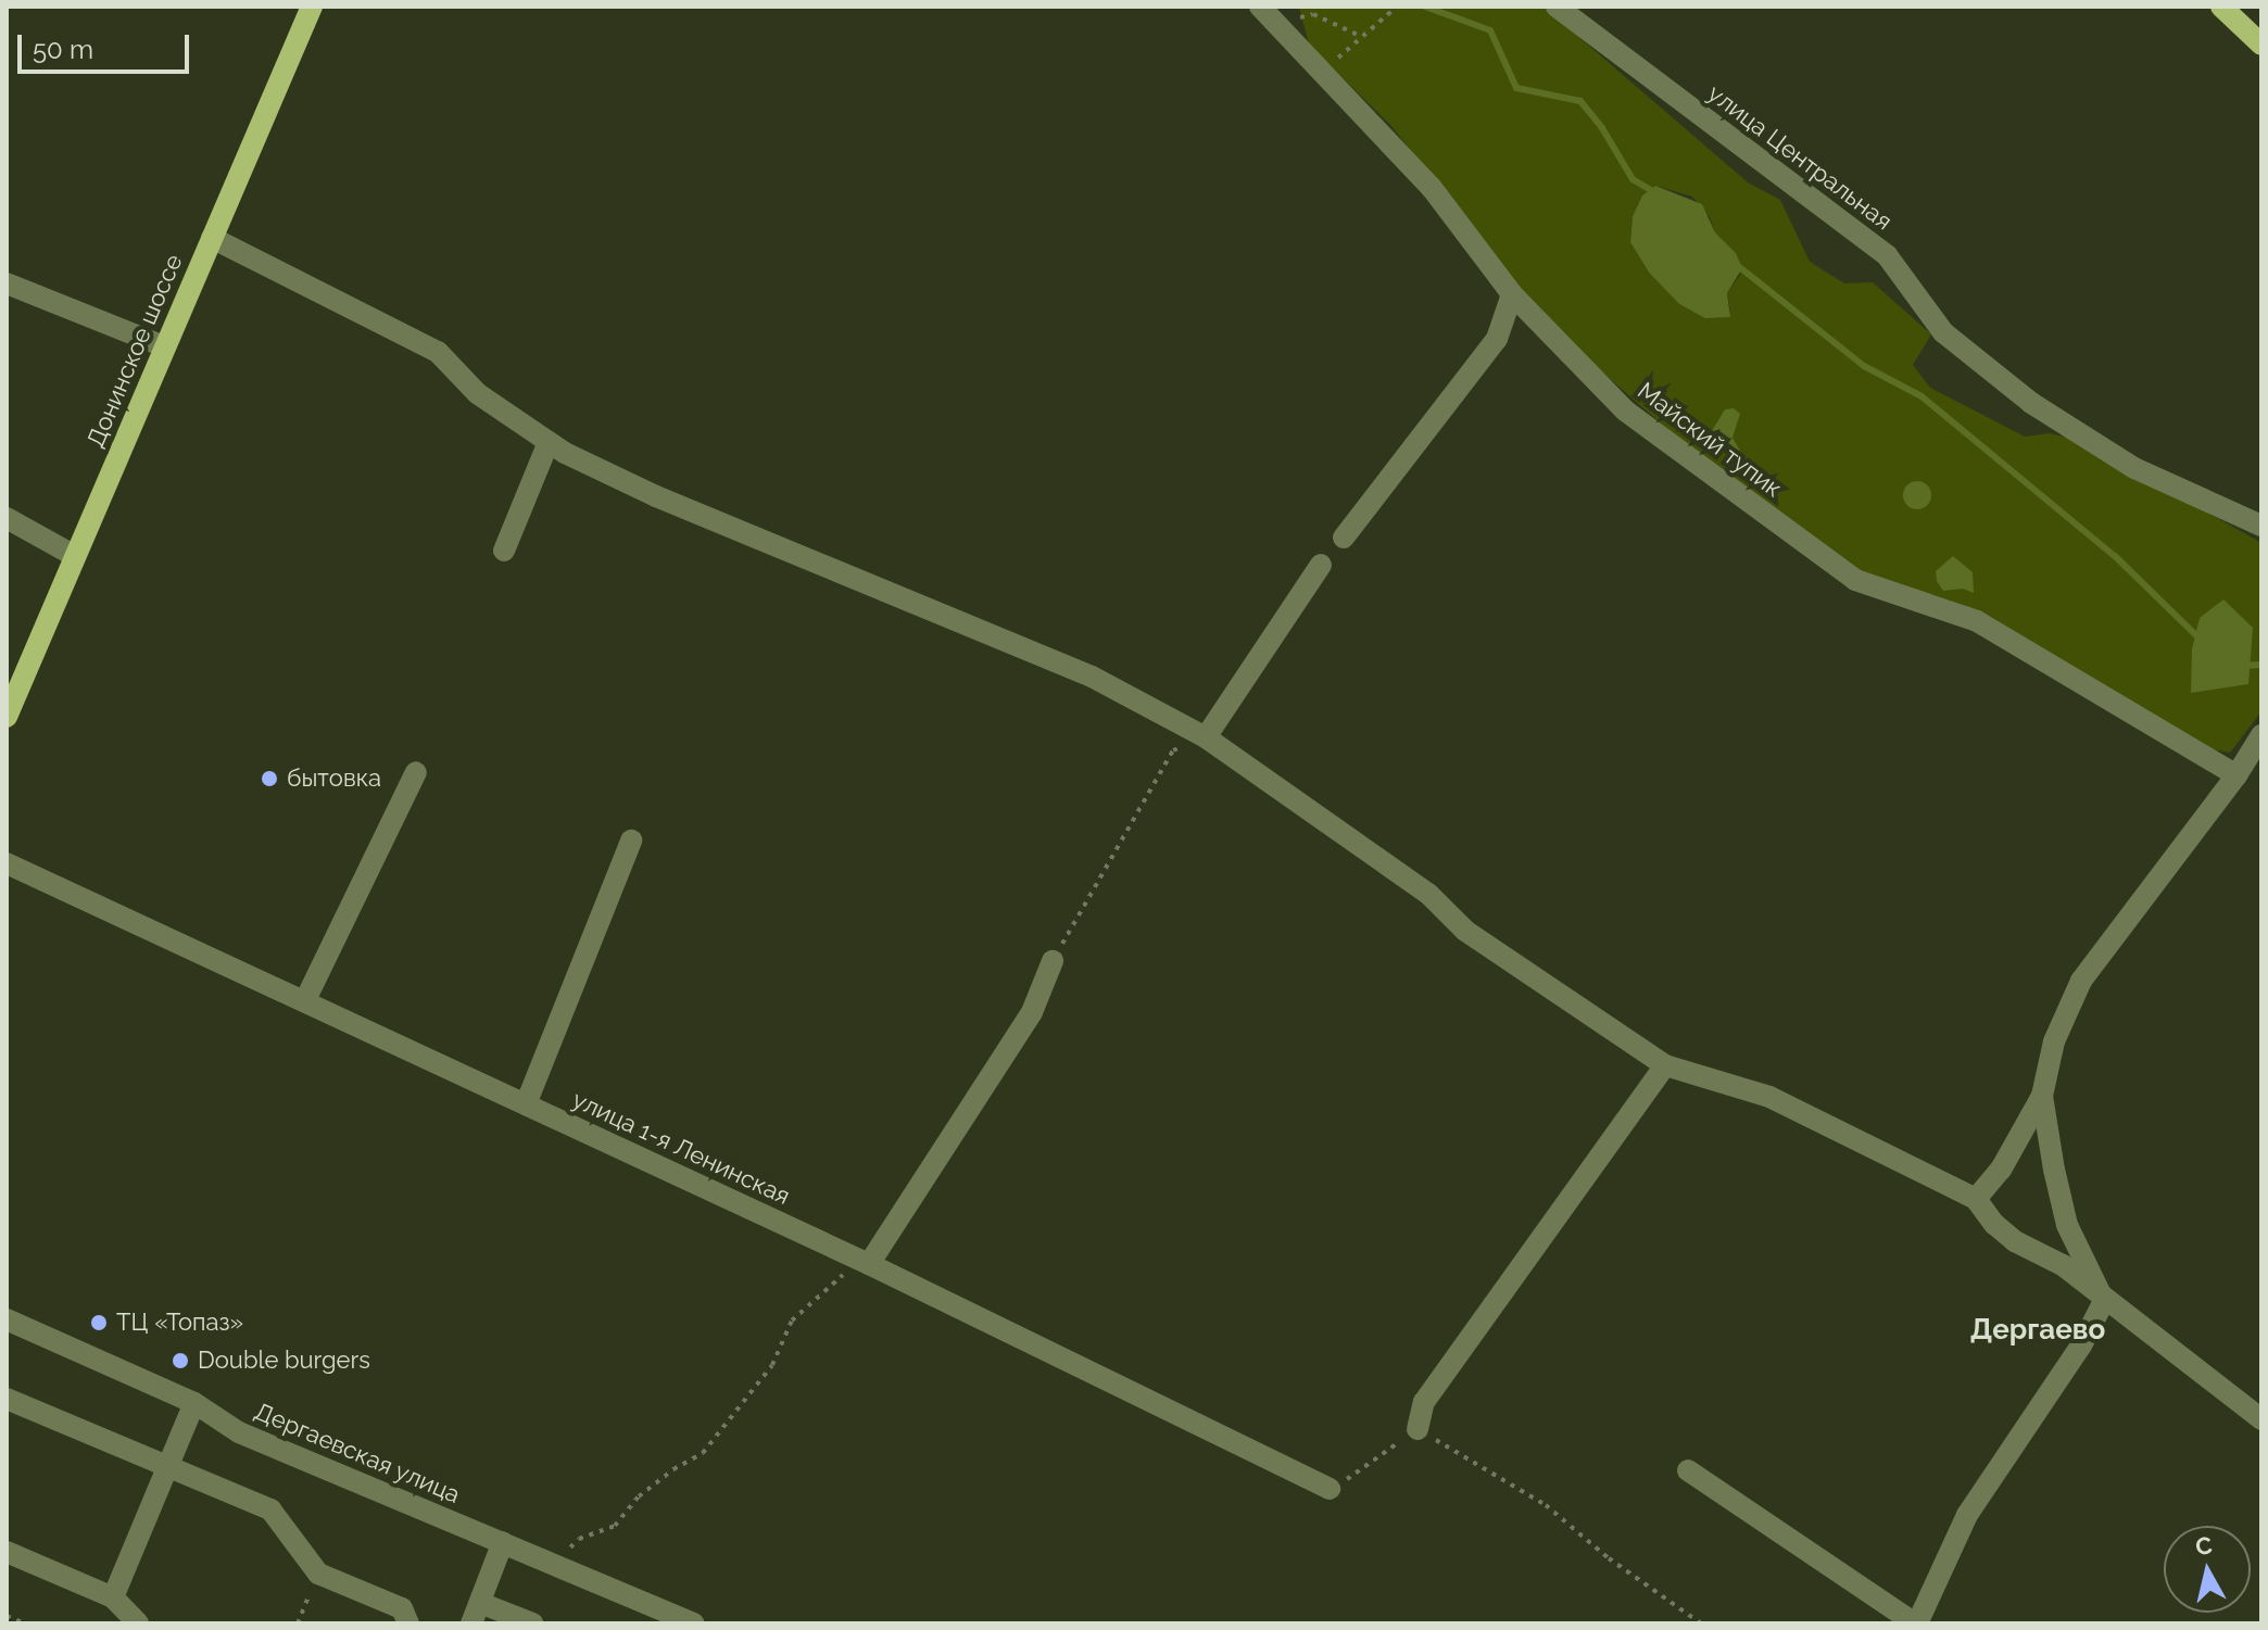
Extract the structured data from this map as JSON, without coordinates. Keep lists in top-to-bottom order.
{
  "streets": {
    "main road": ["Донинское шоссе"],
    "street": [
      "улица Центральная",
      "Майский тупик",
      "улица 1-я Ленинская",
      "Дергаевская улица"
    ]
  },
  "districts": ["Дергаево"],
  "places": ["бытовка", "ТЦ «Топаз»", "Double burgers"],
  "scale_bar": "50 m",
  "north": "top"
}
